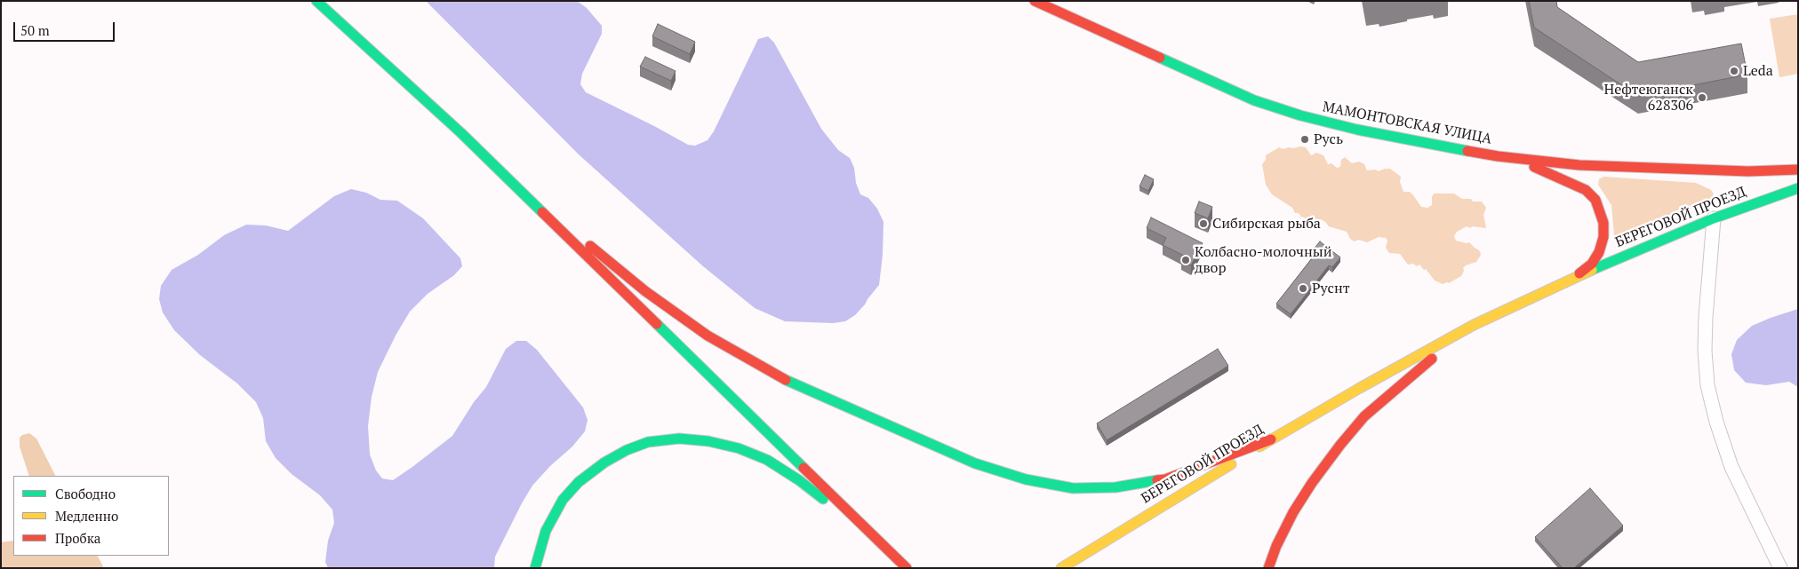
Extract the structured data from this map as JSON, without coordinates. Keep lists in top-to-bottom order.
{
  "streets": {
    "main road": ["МАМОНТОВСКАЯ УЛИЦА", "БЕРЕГОВОЙ ПРОЕЗД"]
  },
  "places": [
    "Leda",
    "Нефтеюганск 628306",
    "Русь",
    "Сибирская рыба",
    "Колбасно-молочный двор",
    "Руснт"
  ],
  "legend": ["Свободно", "Медленно", "Пробка"],
  "scale_bar": "50 m"
}
